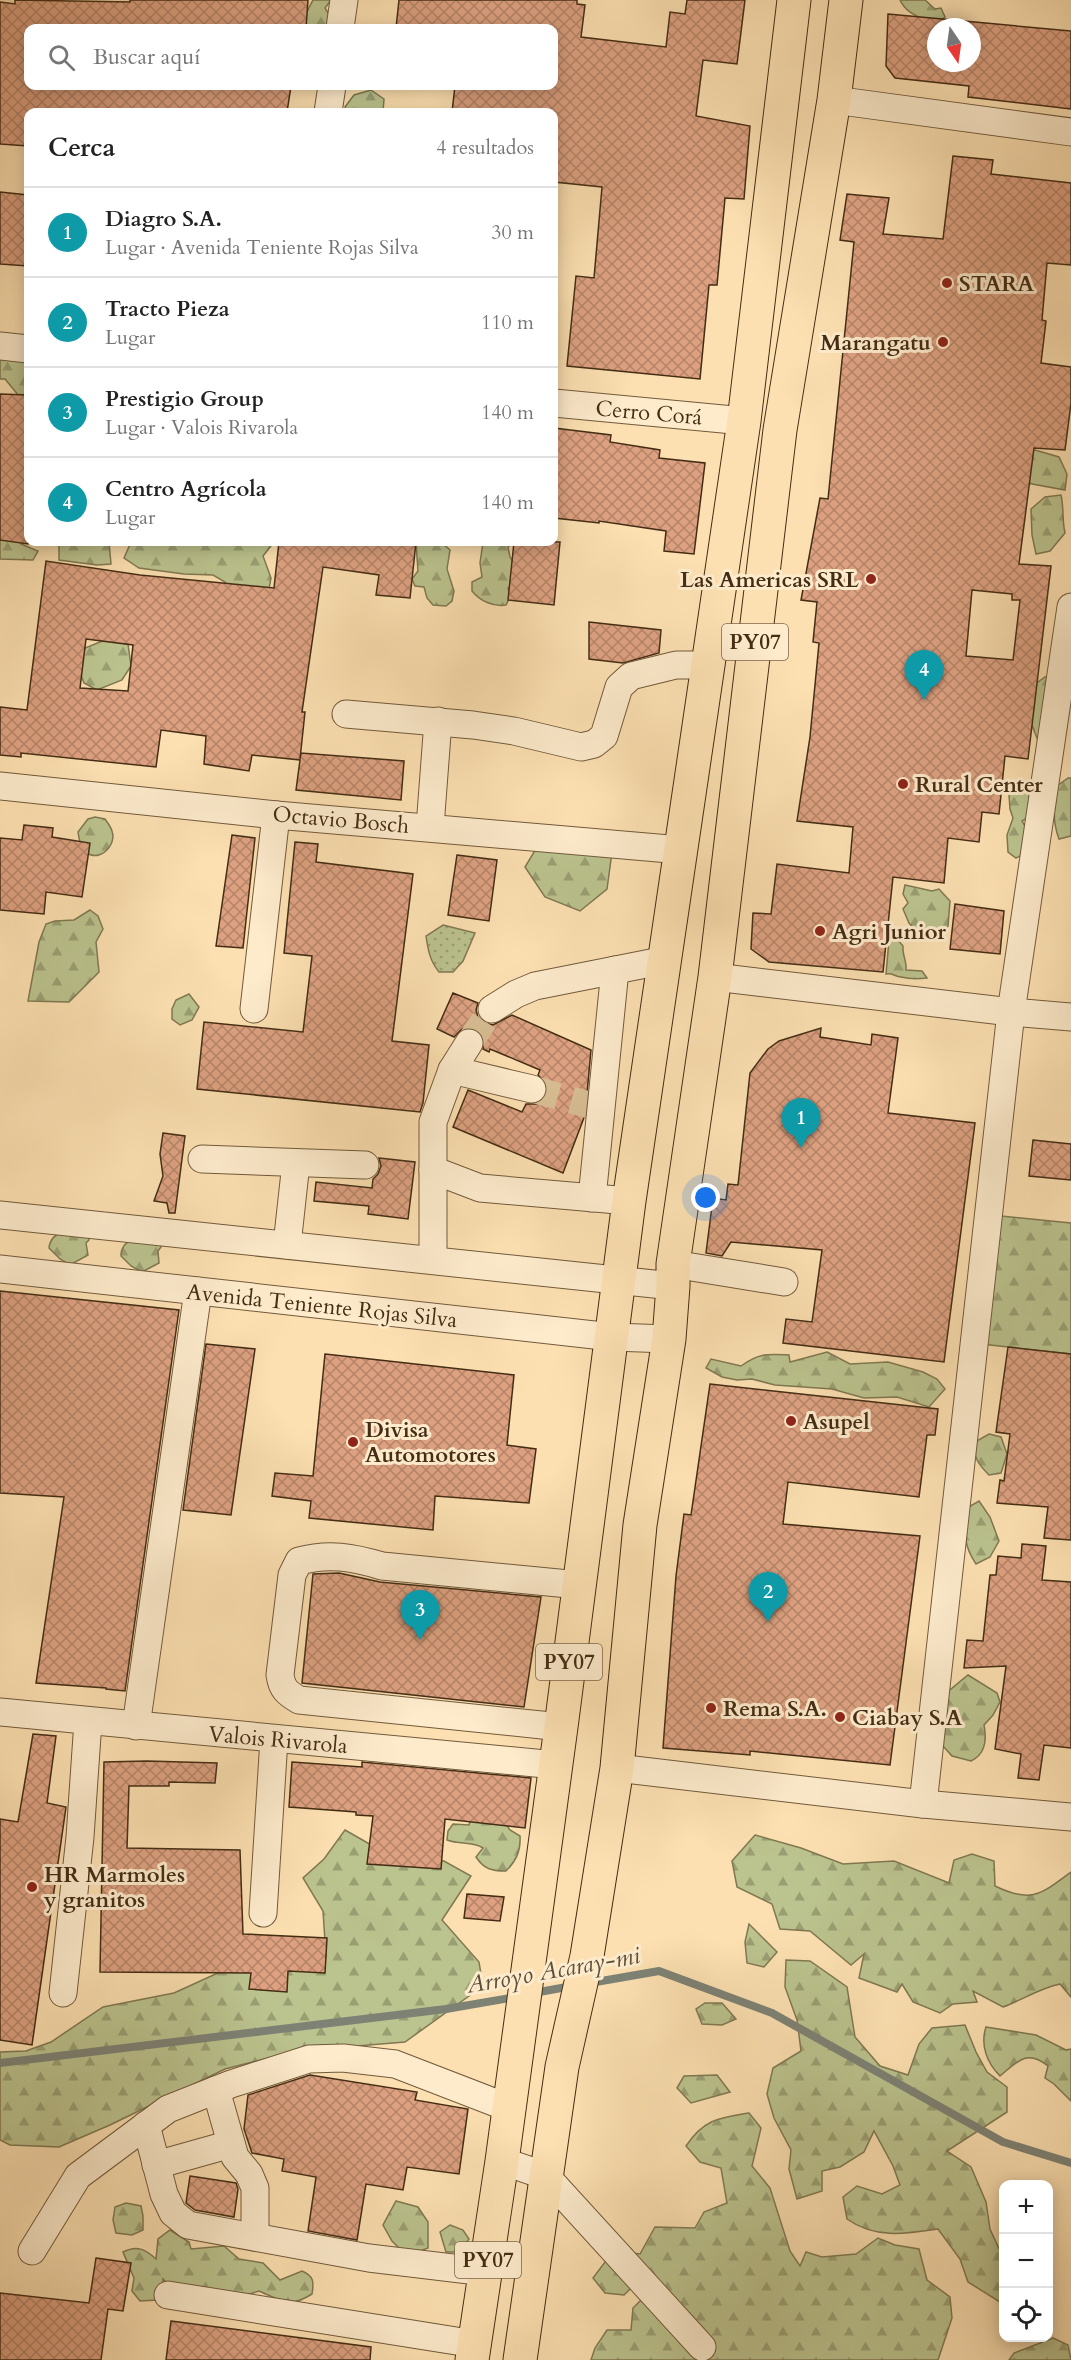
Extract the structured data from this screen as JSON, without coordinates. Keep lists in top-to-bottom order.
{
  "streets": {
    "highway": ["PY07"],
    "street": [
      "Cerro Corá",
      "Octavio Bosch",
      "Avenida Teniente Rojas Silva",
      "Valois Rivarola"
    ]
  },
  "crossings": [
    ["Cerro Corá", "PY07"],
    ["PY07", "Octavio Bosch"],
    ["PY07", "Avenida Teniente Rojas Silva"],
    ["PY07", "Valois Rivarola"]
  ],
  "water": ["Arroyo Acaray-mi"],
  "places": [
    "STARA",
    "Marangatu",
    "Las Americas SRL",
    "Rural Center",
    "Agri Junior",
    "Asupel",
    "Divisa Automotores",
    "Rema S.A.",
    "Ciabay S.A",
    "HR Marmoles y granitos"
  ],
  "north": "bottom",
  "page": {
    "search": "Buscar aquí",
    "heading": ["Cerca", "4 resultados"],
    "list": [
      {
        "mark": "1",
        "name": "Diagro S.A.",
        "note": "Lugar · Avenida Teniente Rojas Silva",
        "value": "30 m"
      },
      {
        "mark": "2",
        "name": "Tracto Pieza",
        "note": "Lugar",
        "value": "110 m"
      },
      {
        "mark": "3",
        "name": "Prestigio Group",
        "note": "Lugar · Valois Rivarola",
        "value": "140 m"
      },
      {
        "mark": "4",
        "name": "Centro Agrícola",
        "note": "Lugar",
        "value": "140 m"
      }
    ],
    "pins": [
      "4",
      "1",
      "2",
      "3"
    ],
    "map_buttons": ["+", "−"]
  }
}
